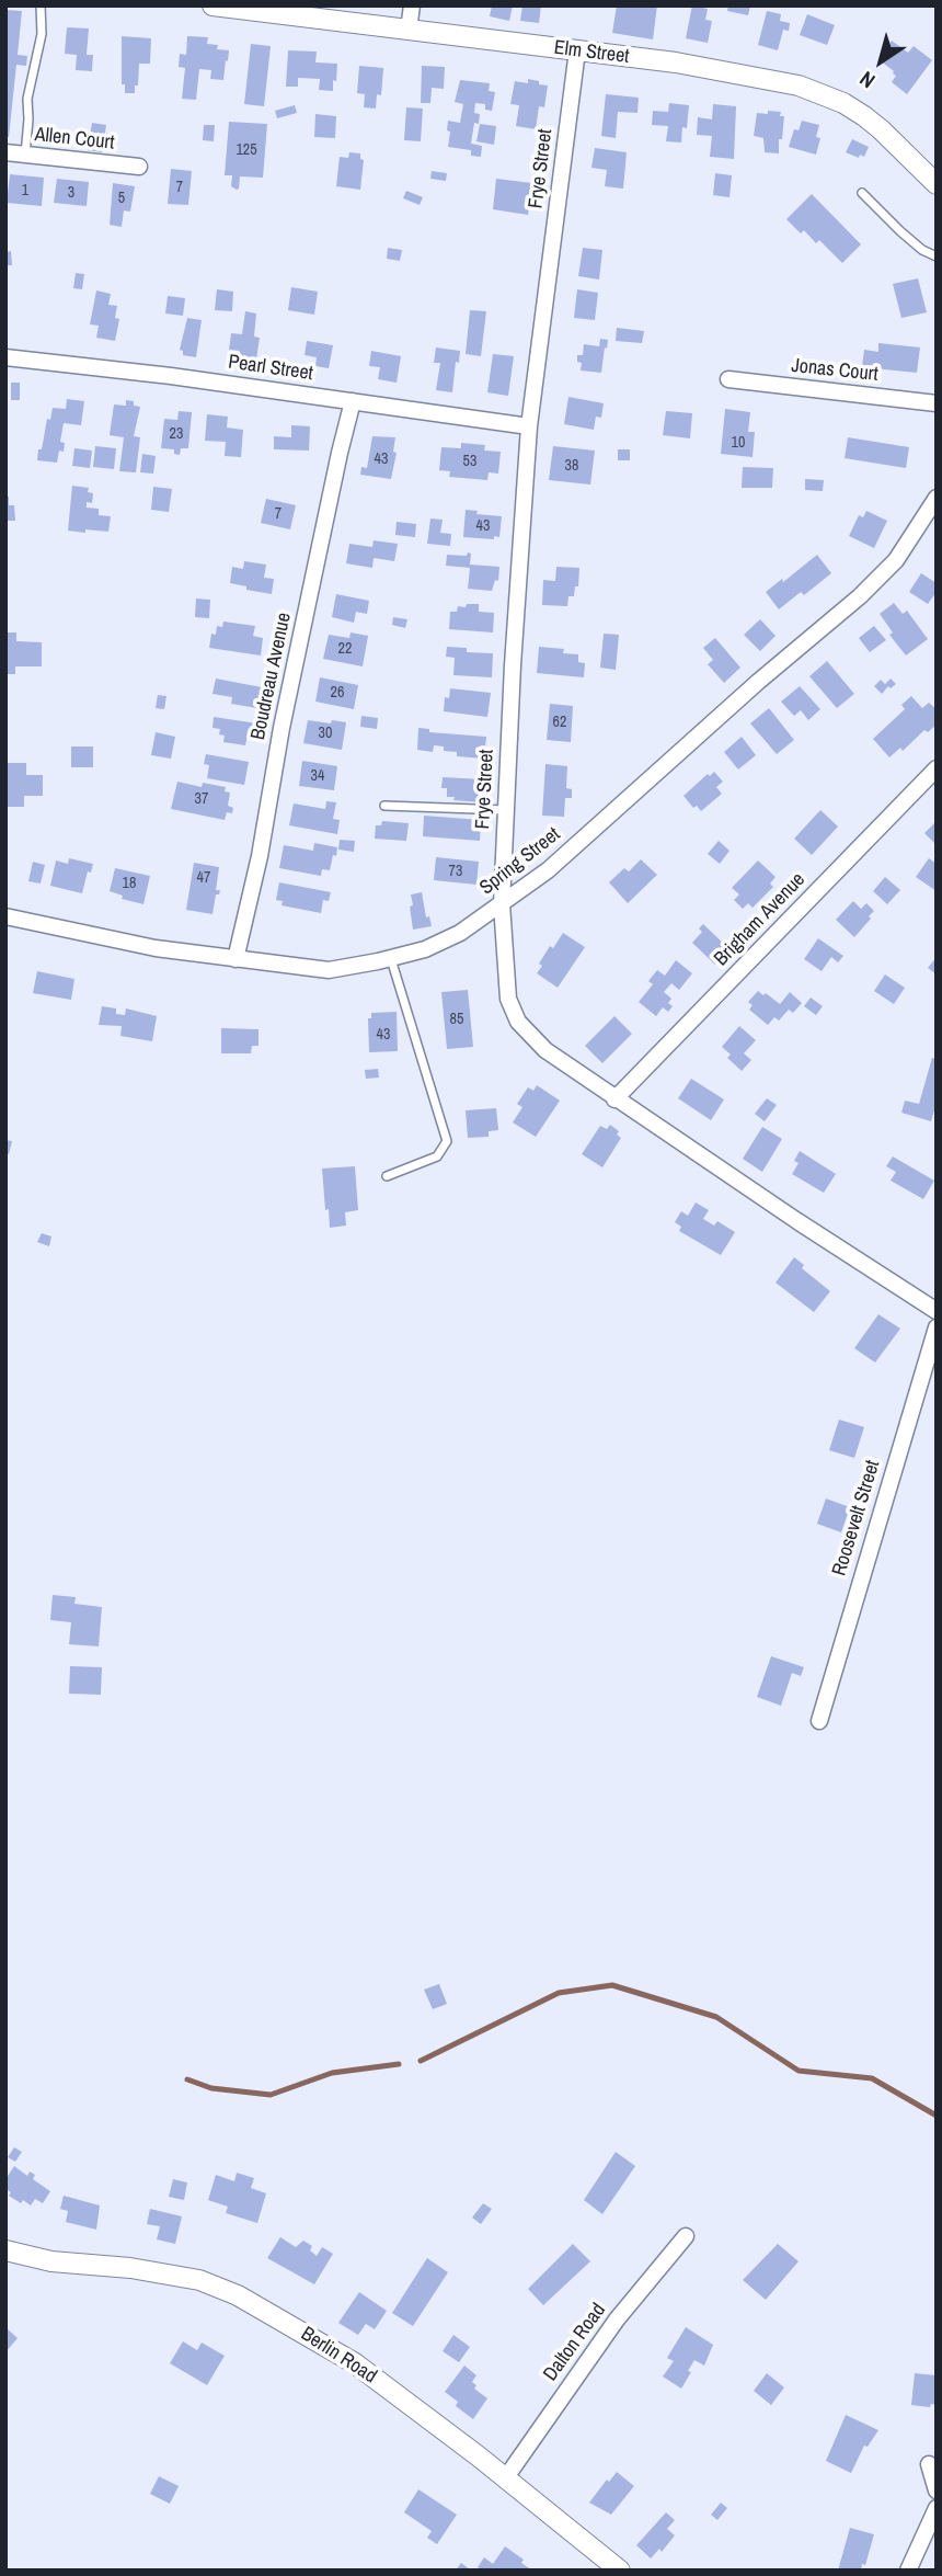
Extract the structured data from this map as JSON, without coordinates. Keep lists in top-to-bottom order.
{
  "streets": {
    "street": [
      "Elm Street",
      "Allen Court",
      "Frye Street",
      "Pearl Street",
      "Jonas Court",
      "Boudreau Avenue",
      "Spring Street",
      "Brigham Avenue",
      "Roosevelt Street",
      "Dalton Road",
      "Berlin Road"
    ]
  },
  "crossings": [
    ["Elm Street", "Frye Street"],
    ["Frye Street", "Pearl Street"],
    ["Frye Street", "Spring Street"],
    ["Frye Street", "Brigham Avenue"],
    ["Pearl Street", "Boudreau Avenue"],
    ["Boudreau Avenue", "Spring Street"],
    ["Dalton Road", "Berlin Road"]
  ],
  "house_numbers": [
    "125",
    "7",
    "1",
    "3",
    "5",
    "23",
    "10",
    "43",
    "53",
    "38",
    "7",
    "43",
    "22",
    "26",
    "62",
    "30",
    "34",
    "37",
    "73",
    "47",
    "18",
    "85",
    "43"
  ],
  "north": "bottom left"
}
